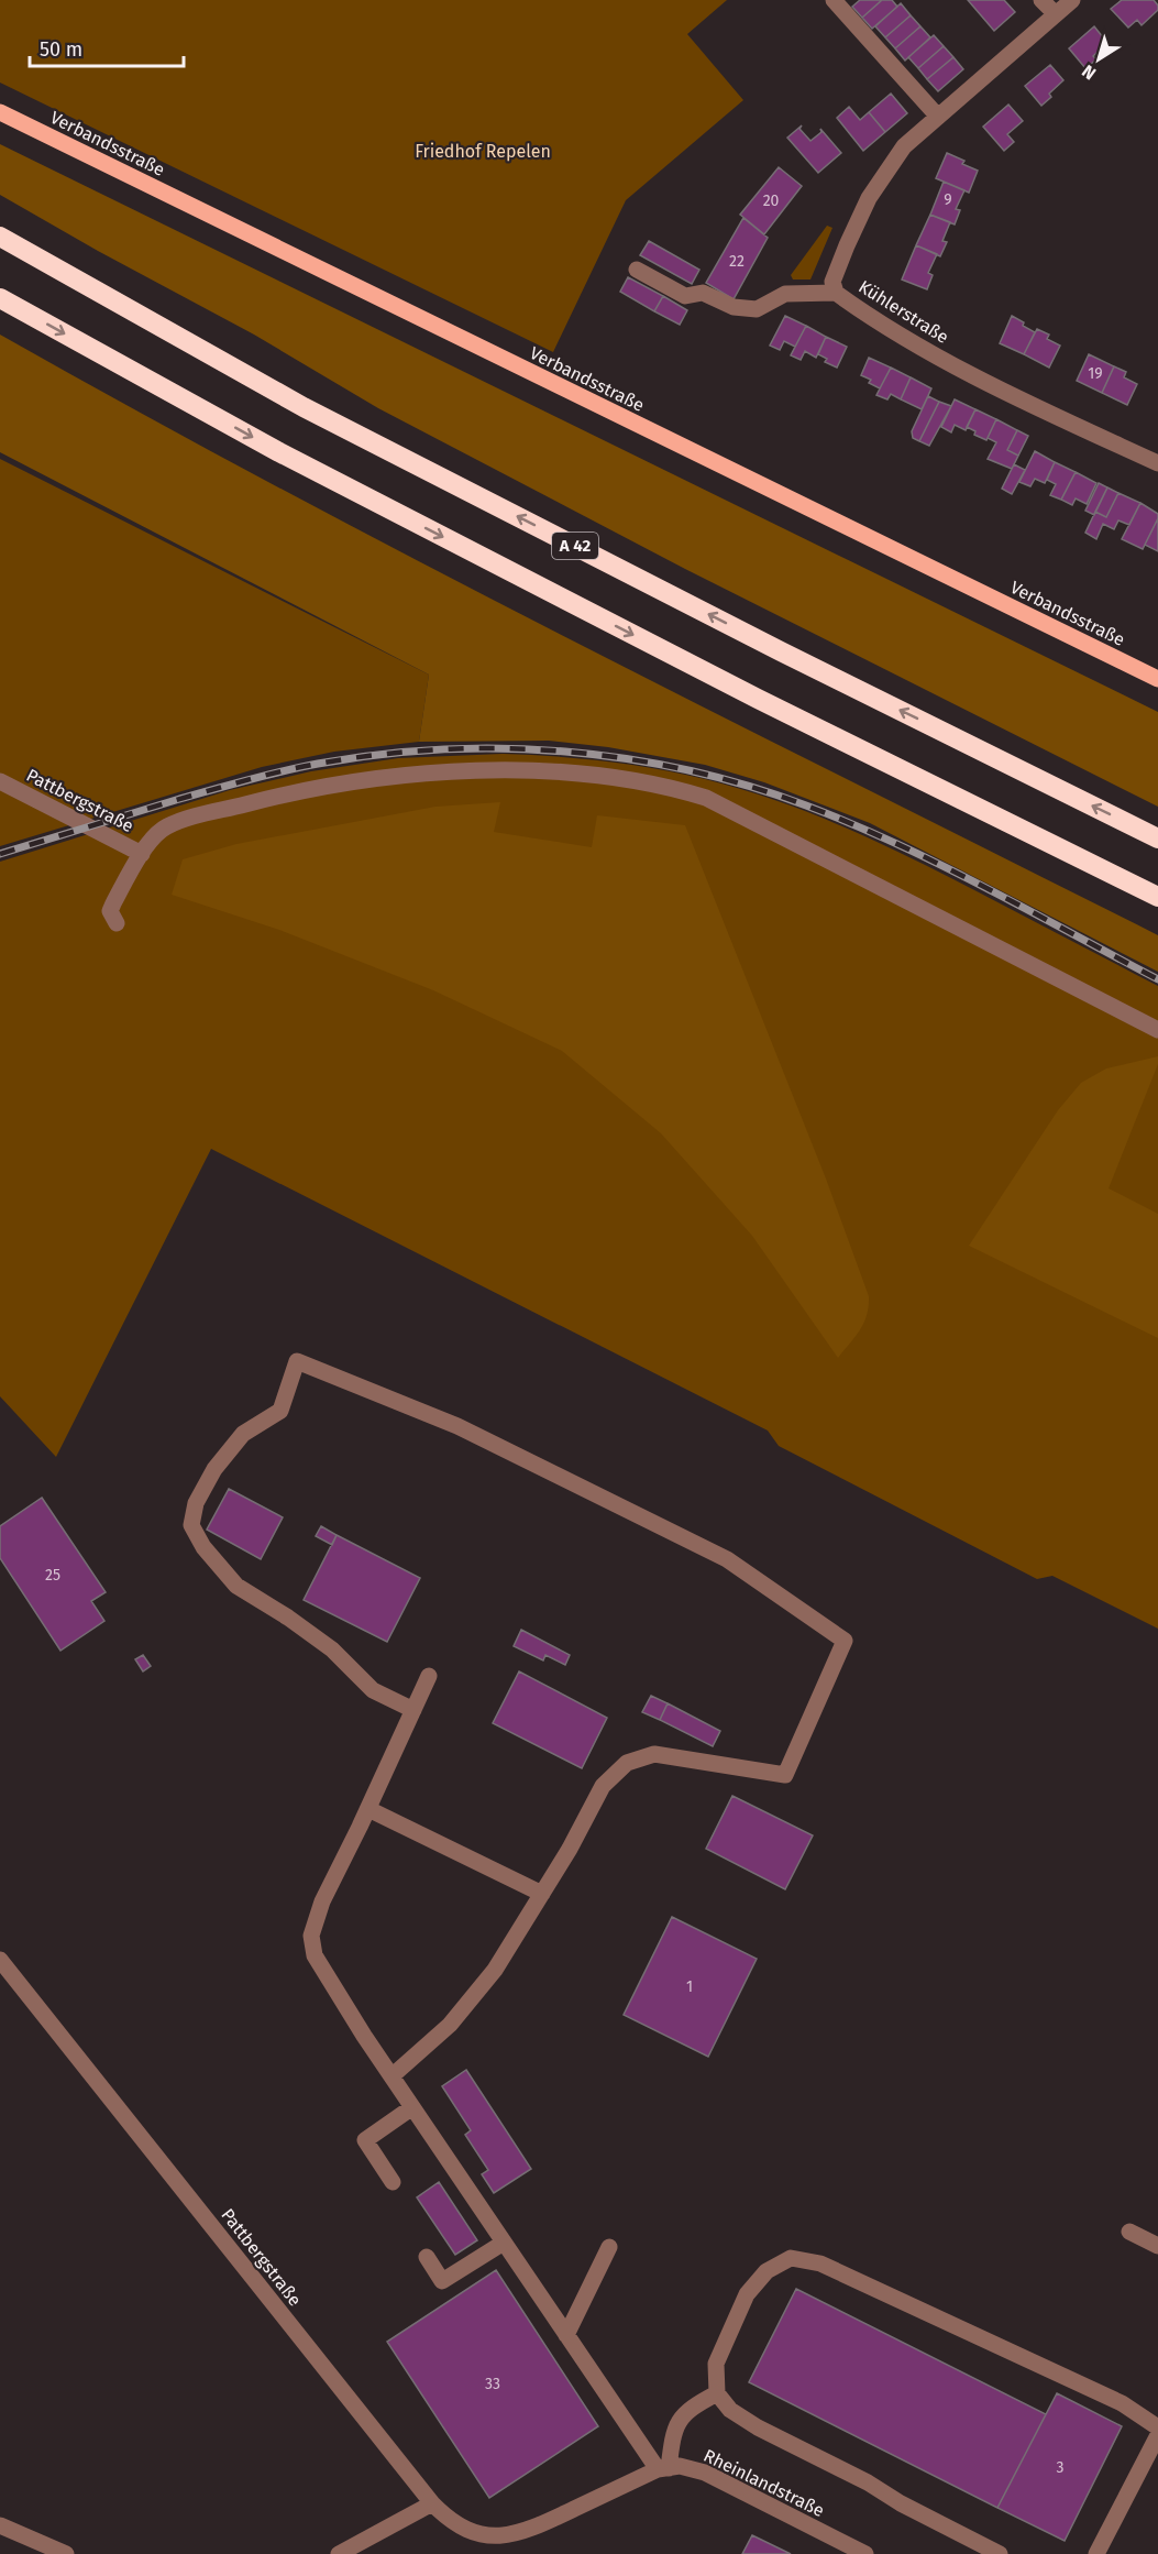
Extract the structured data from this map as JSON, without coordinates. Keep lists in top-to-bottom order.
{
  "streets": {
    "highway": ["A 42"],
    "main road": ["Verbandsstraße"],
    "street": ["Kühlerstraße", "Pattbergstraße", "Rheinlandstraße"]
  },
  "parks": ["Friedhof Repelen"],
  "house_numbers": [
    "9",
    "20",
    "22",
    "19",
    "25",
    "1",
    "33",
    "3"
  ],
  "scale_bar": "50 m",
  "north": "bottom left"
}
